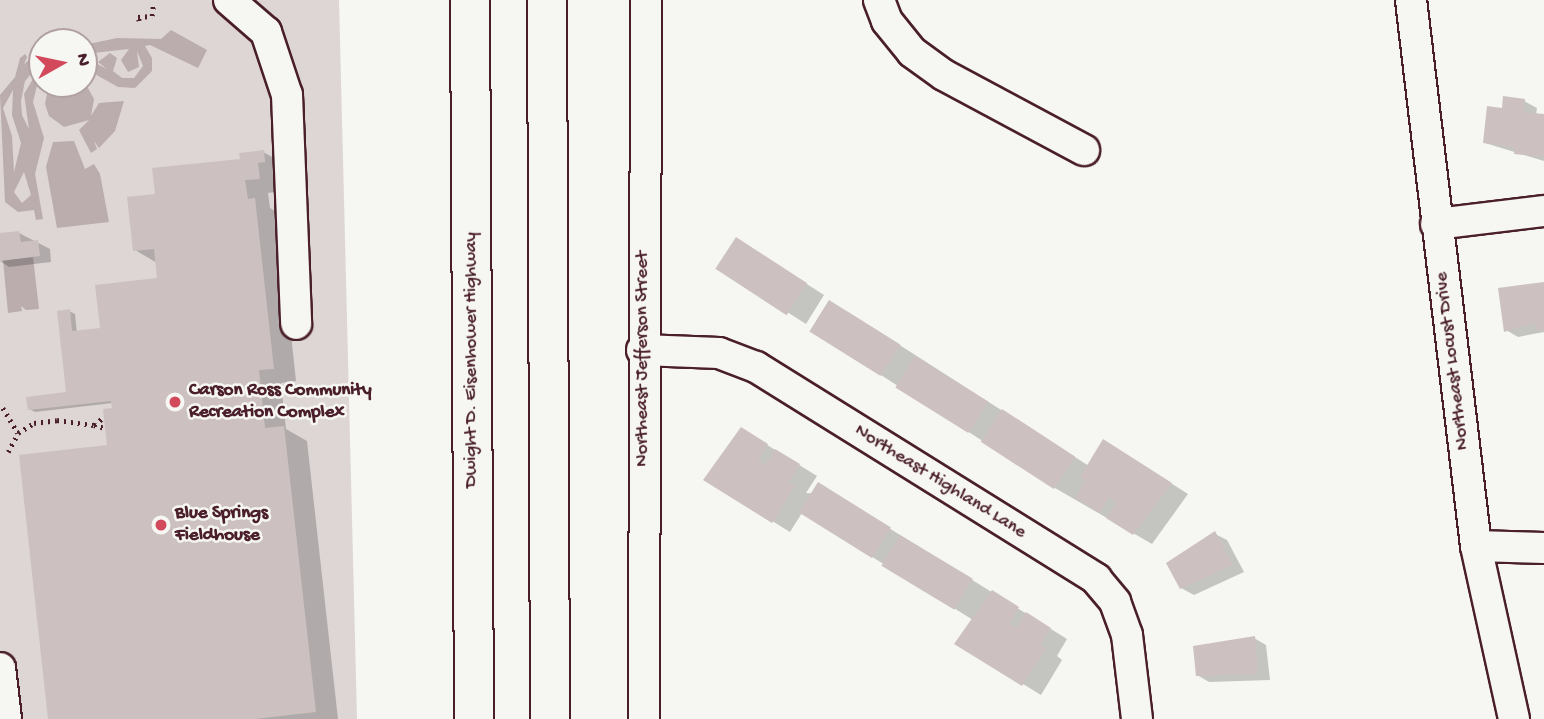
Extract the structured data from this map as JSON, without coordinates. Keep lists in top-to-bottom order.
{
  "streets": {
    "highway": ["Dwight D. Eisenhower Highway"],
    "street": ["Northeast Jefferson Street", "Northeast Locust Drive", "Northeast Highland Lane"]
  },
  "crossings": [
    ["Northeast Jefferson Street", "Northeast Highland Lane"]
  ],
  "places": ["Carson Ross Community Recreation Complex", "Blue Springs Fieldhouse"],
  "north": "right"
}
